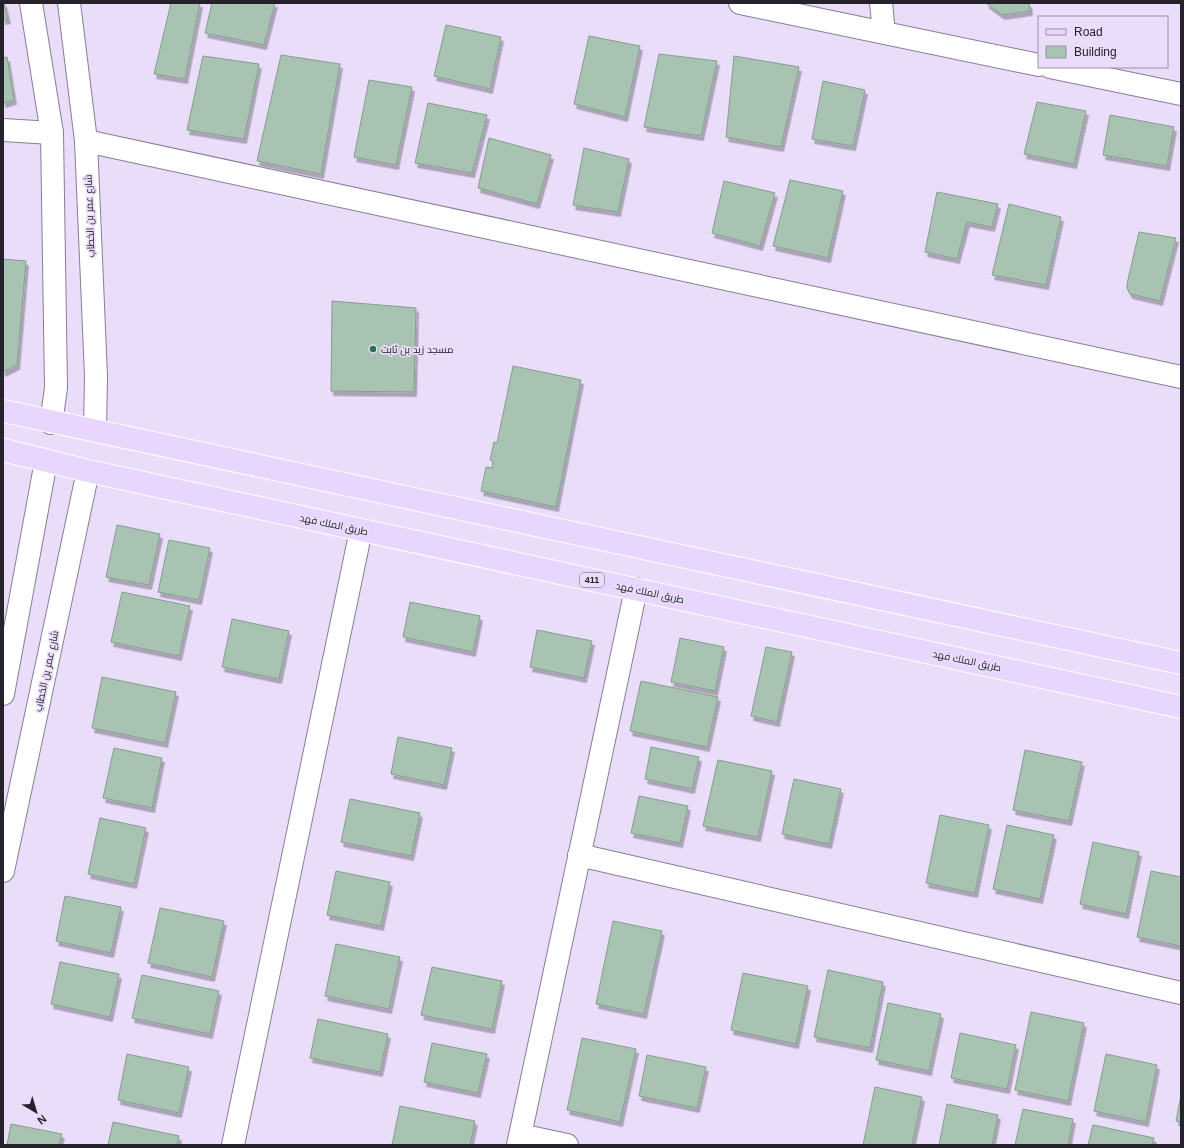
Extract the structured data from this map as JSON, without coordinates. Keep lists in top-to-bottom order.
{
  "streets": {
    "main road": ["طريق الملك فهد", "411"],
    "street": ["شارع عمر بن الخطاب"]
  },
  "crossings": [
    ["شارع عمر بن الخطاب", "طريق الملك فهد"]
  ],
  "places": ["مسجد زيد بن ثابت"],
  "legend": ["Road", "Building"],
  "north": "bottom right"
}
